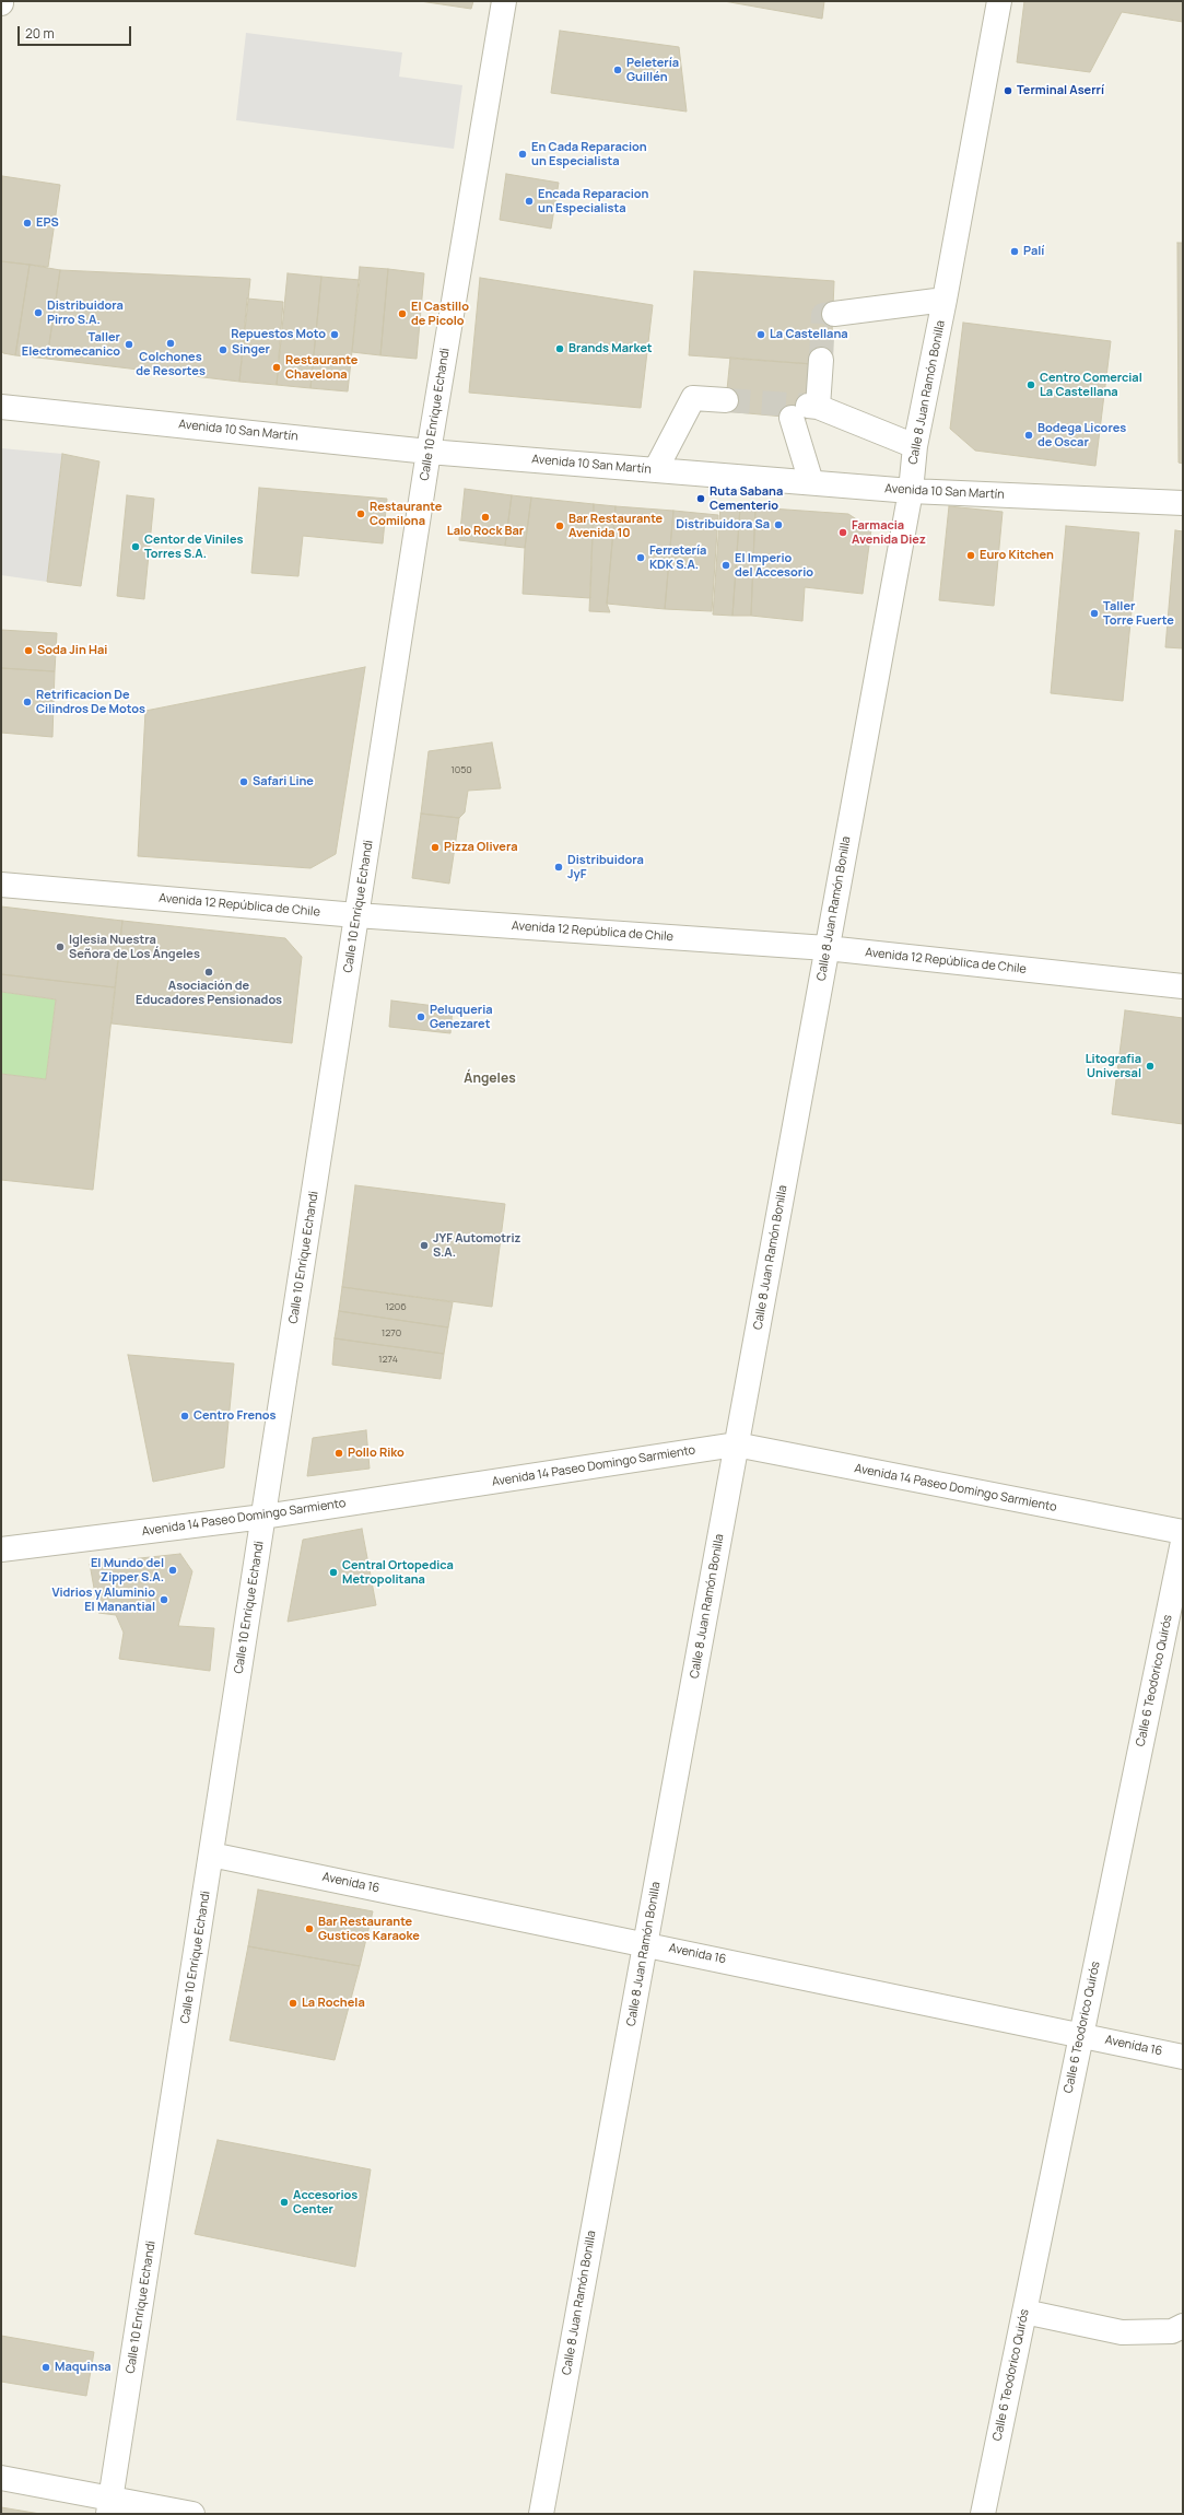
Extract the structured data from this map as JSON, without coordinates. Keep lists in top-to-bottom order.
{
  "streets": {
    "street": [
      "Calle 8 Juan Ramón Bonilla",
      "Calle 10 Enrique Echandi",
      "Avenida 10 San Martín",
      "Avenida 12 República de Chile",
      "Avenida 14 Paseo Domingo Sarmiento",
      "Calle 6 Teodorico Quirós",
      "Avenida 16"
    ]
  },
  "crossings": [
    ["Calle 8 Juan Ramón Bonilla", "Avenida 10 San Martín"],
    ["Calle 8 Juan Ramón Bonilla", "Avenida 12 República de Chile"],
    ["Calle 8 Juan Ramón Bonilla", "Avenida 14 Paseo Domingo Sarmiento"],
    ["Calle 8 Juan Ramón Bonilla", "Avenida 16"],
    ["Calle 10 Enrique Echandi", "Avenida 10 San Martín"],
    ["Calle 10 Enrique Echandi", "Avenida 12 República de Chile"],
    ["Calle 10 Enrique Echandi", "Avenida 14 Paseo Domingo Sarmiento"],
    ["Calle 10 Enrique Echandi", "Avenida 16"],
    ["Calle 6 Teodorico Quirós", "Avenida 16"]
  ],
  "districts": ["Ángeles"],
  "places": [
    "Peletería Guillén",
    "Terminal Aserrí",
    "En Cada Reparacion un Especialista",
    "Encada Reparacion un Especialista",
    "EPS",
    "Palí",
    "Distribuidora Pirro S.A.",
    "El Castillo de Picolo",
    "Repuestos Moto",
    "La Castellana",
    "Colchones de Resortes",
    "Taller Electromecanico",
    "Brands Market",
    "Singer",
    "Restaurante Chavelona",
    "Centro Comercial La Castellana",
    "Bodega Licores de Oscar",
    "Ruta Sabana Cementerio",
    "Restaurante Comilona",
    "Lalo Rock Bar",
    "Distribuidora Sa",
    "Bar Restaurante Avenida 10",
    "Farmacia Avenida Diez",
    "Centor de Viniles Torres S.A.",
    "Euro Kitchen",
    "Ferretería KDK S.A.",
    "El Imperio del Accesorio",
    "Taller Torre Fuerte",
    "Soda Jin Hai",
    "Retrificacion De Cilindros De Motos",
    "Safari Line",
    "Pizza Olivera",
    "Distribuidora JyF",
    "Iglesia Nuestra Señora de Los Ángeles",
    "Asociación de Educadores Pensionados",
    "Peluqueria Genezaret",
    "Litografia Universal",
    "JYF Automotriz S.A.",
    "Centro Frenos",
    "Pollo Riko",
    "El Mundo del Zipper S.A.",
    "Central Ortopedica Metropolitana",
    "Vidrios y Aluminio El Manantial",
    "Bar Restaurante Gusticos Karaoke",
    "La Rochela",
    "Accesorios Center",
    "Maquinsa"
  ],
  "house_numbers": [
    "1050",
    "1206",
    "1270",
    "1274"
  ],
  "scale_bar": "20 m"
}
